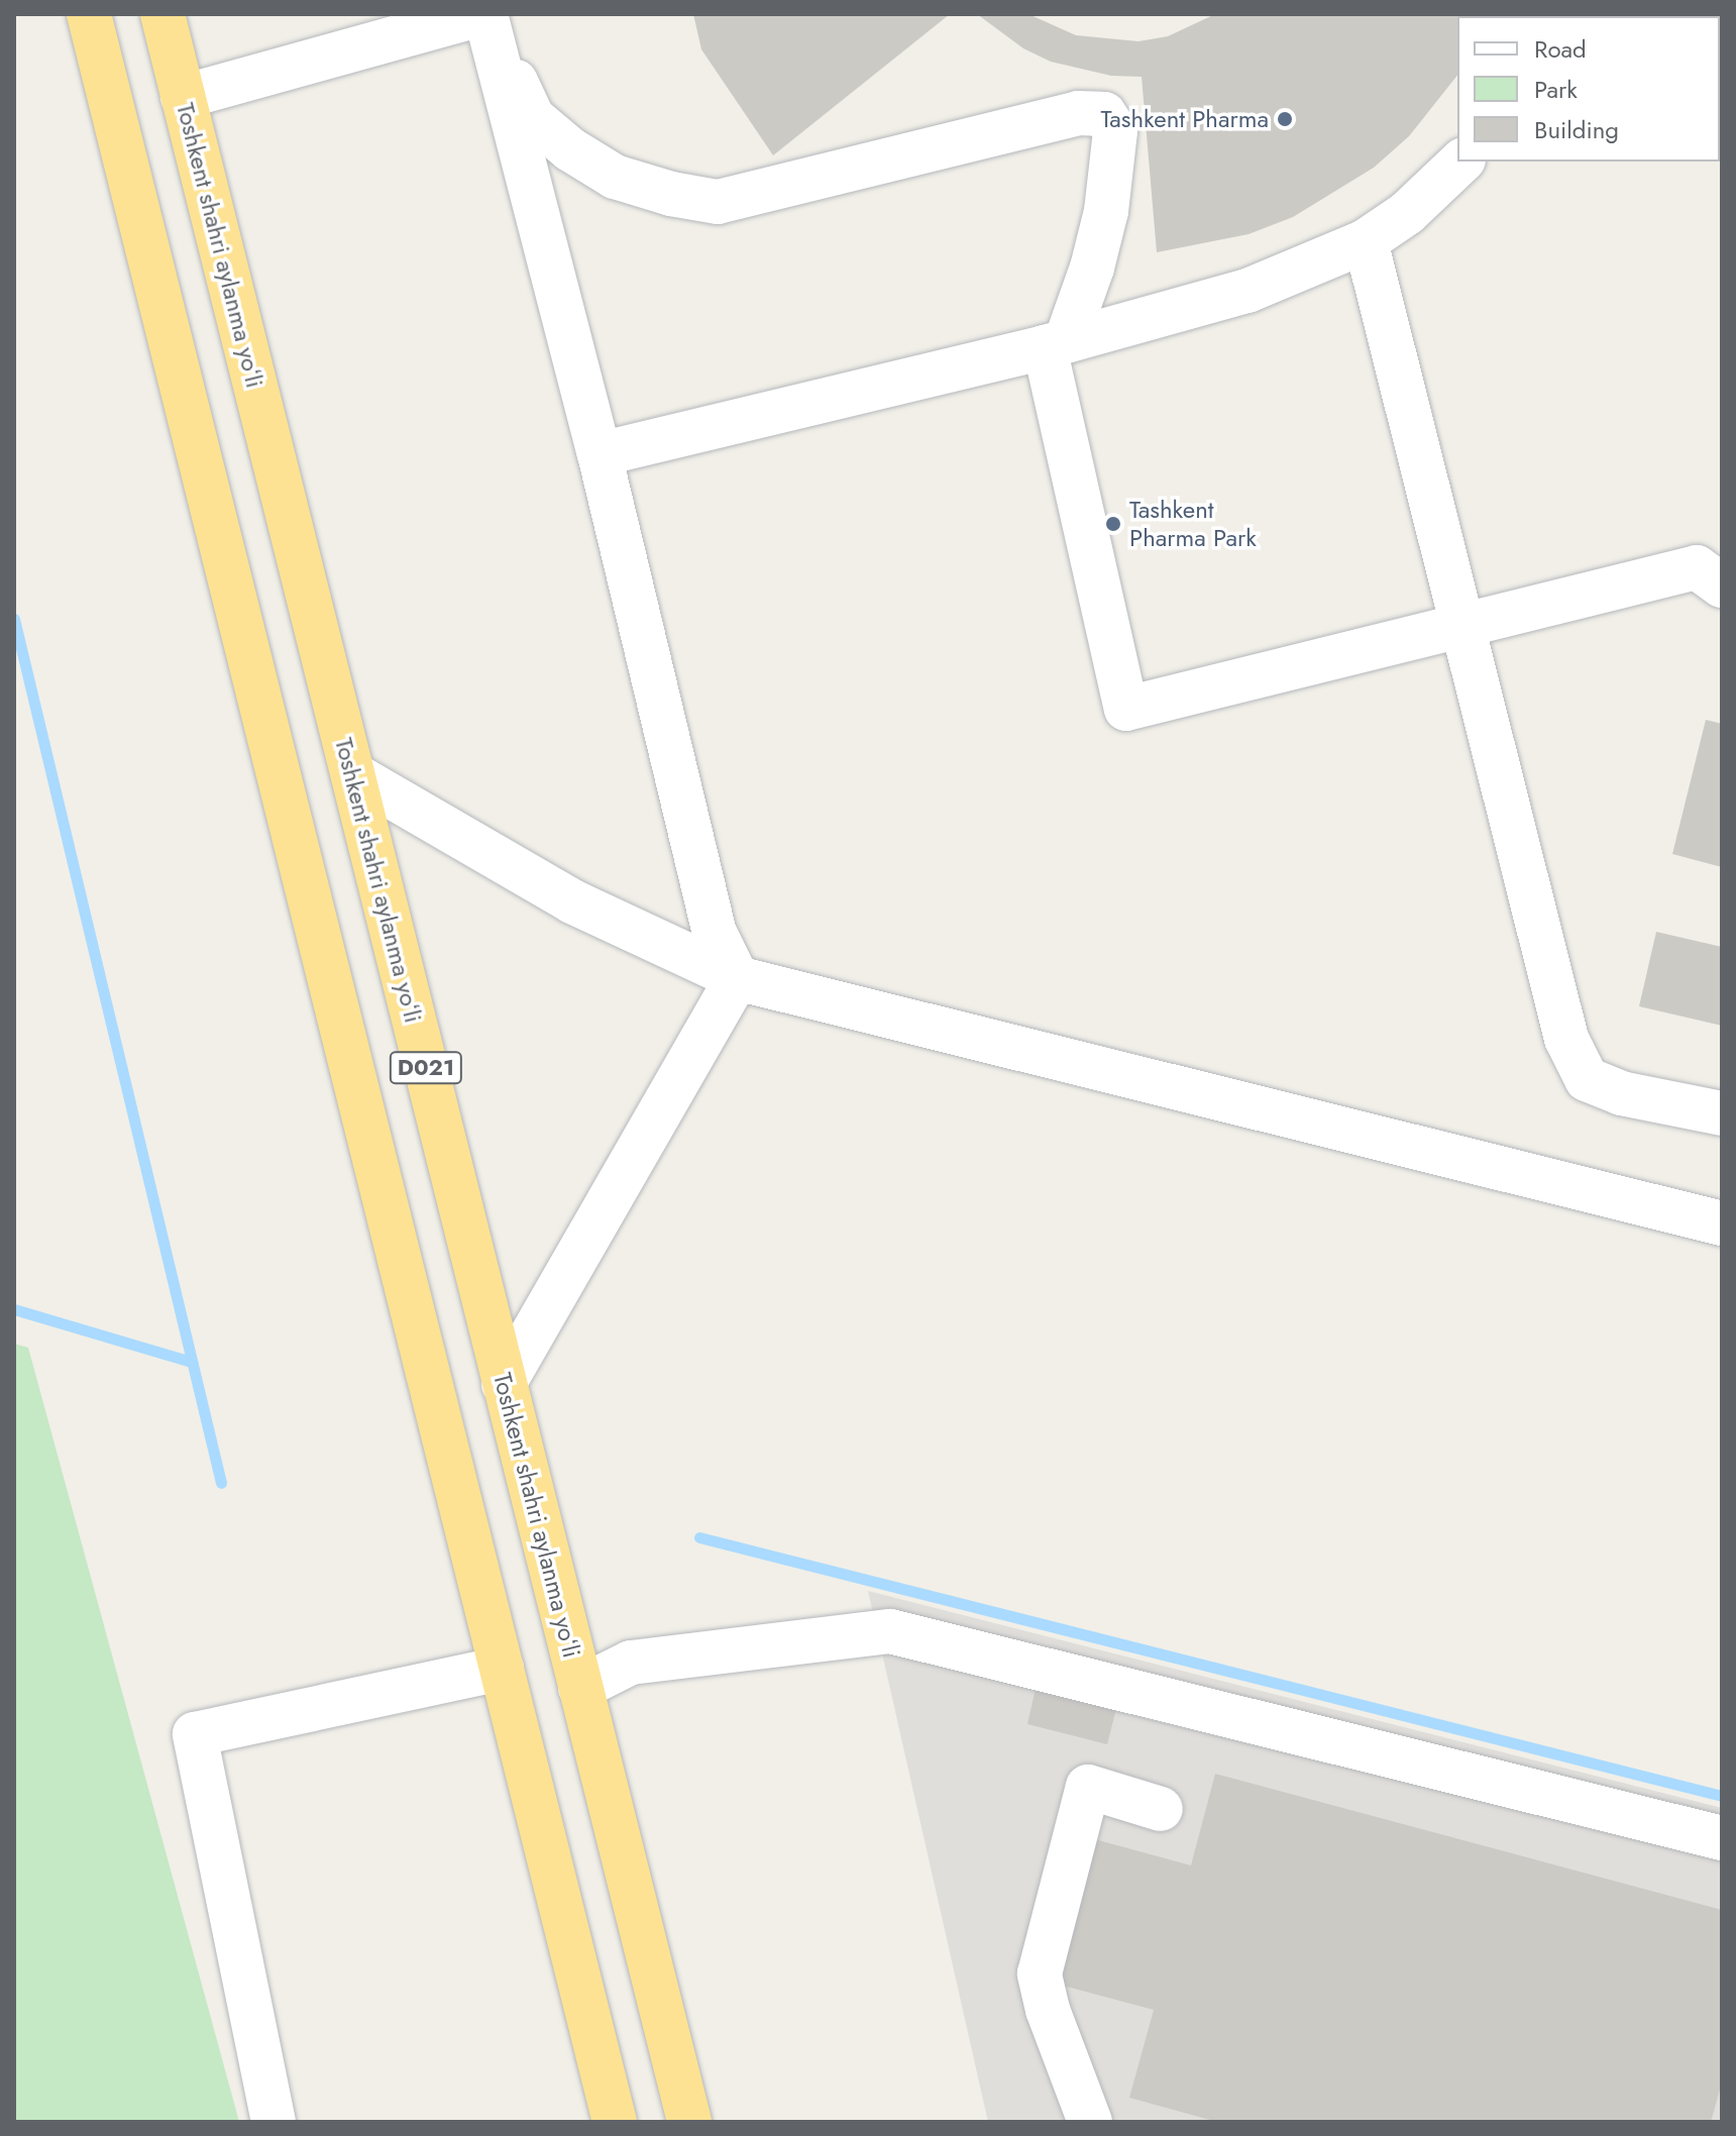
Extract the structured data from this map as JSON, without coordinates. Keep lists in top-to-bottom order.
{
  "streets": {
    "highway": ["Toshkent shahri aylanma yoʻli", "D021"]
  },
  "places": ["Tashkent Pharma", "Tashkent Pharma Park"],
  "legend": ["Road", "Park", "Building"]
}
